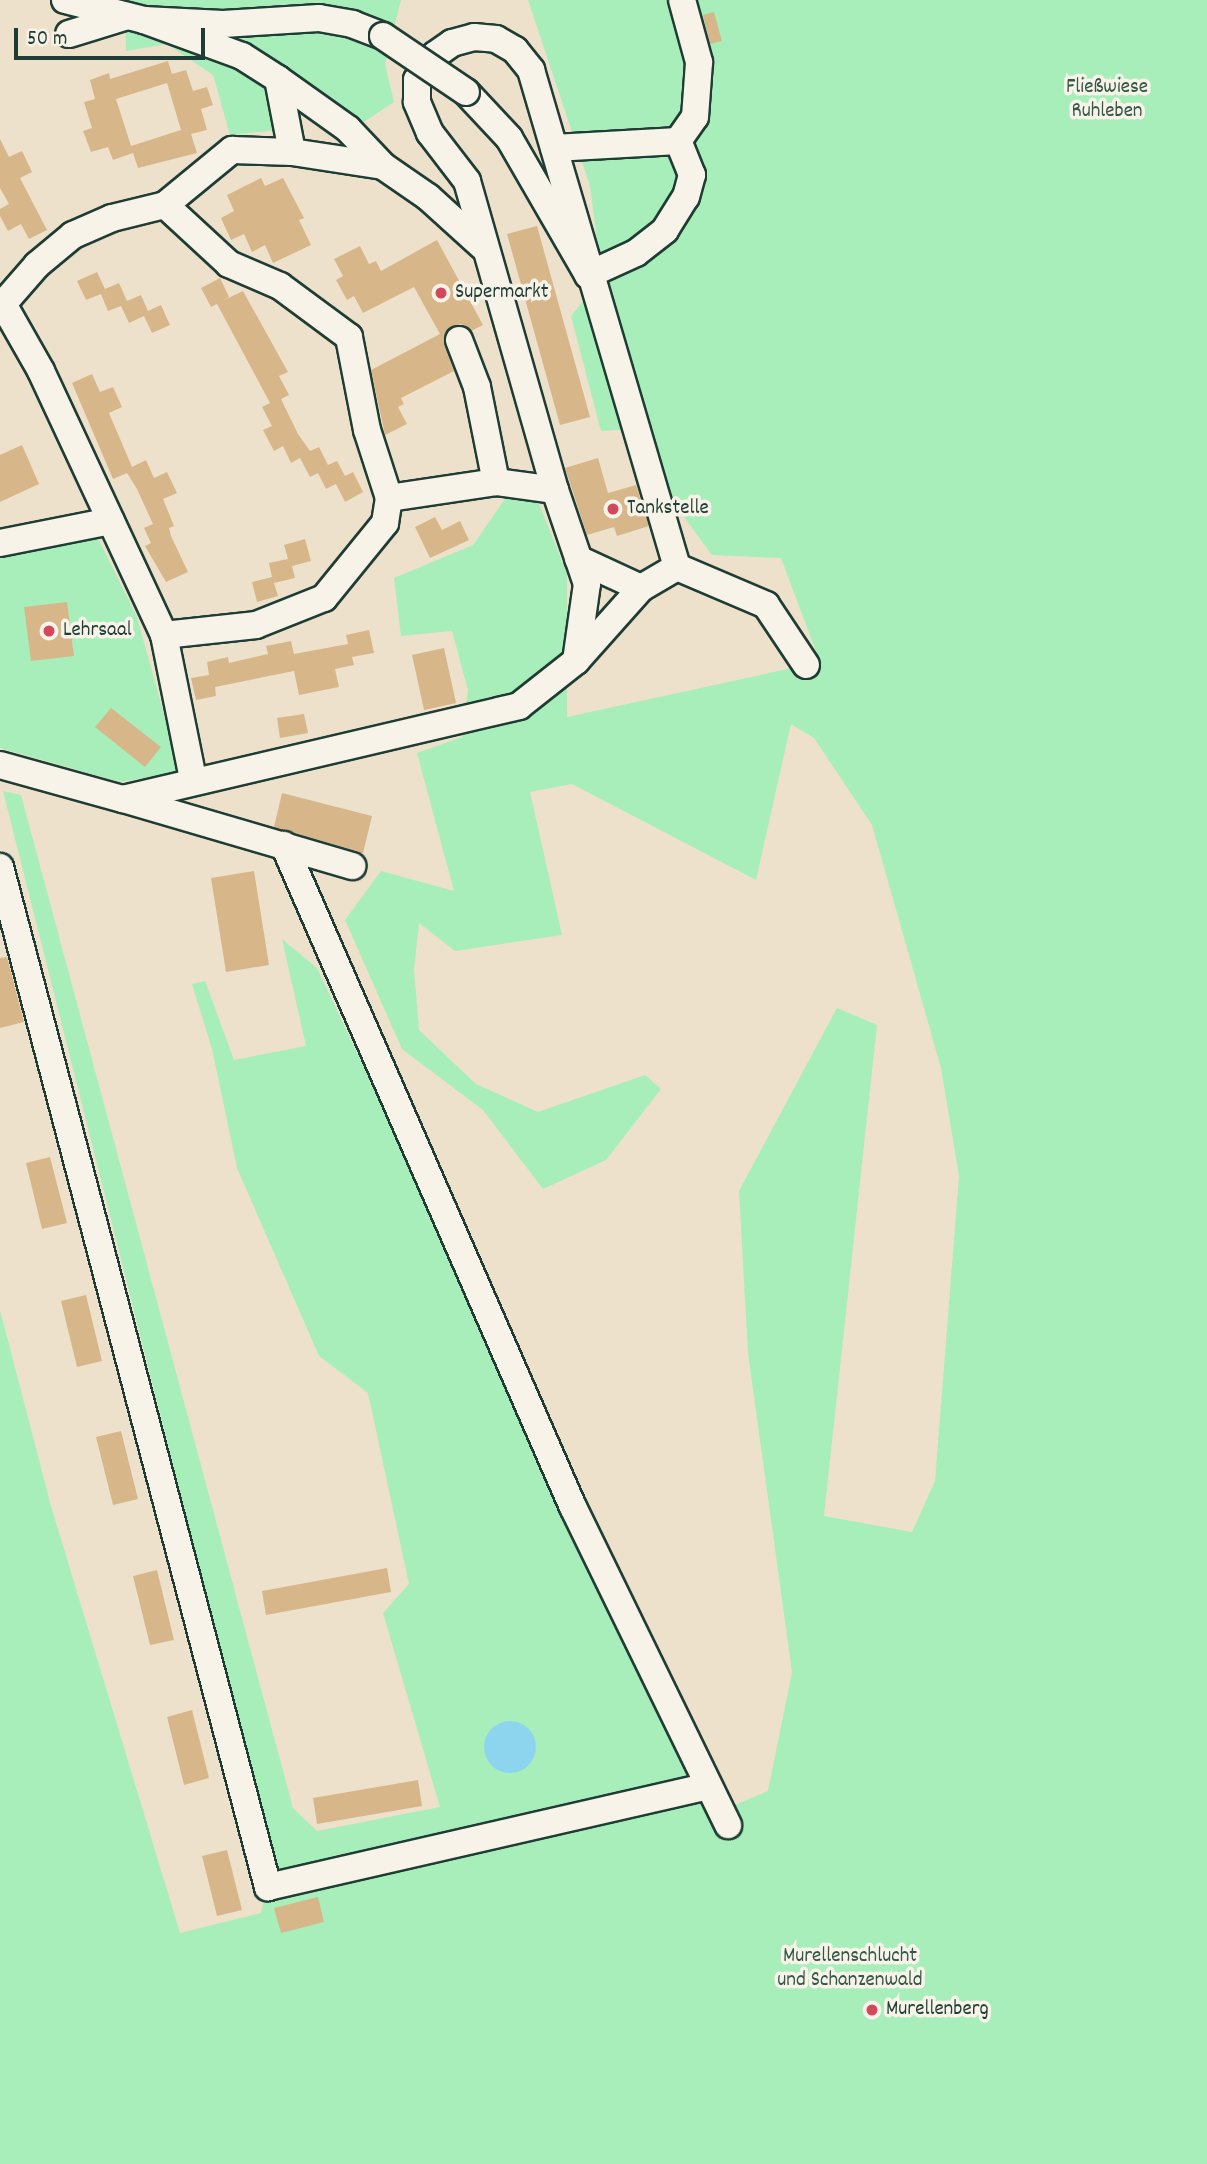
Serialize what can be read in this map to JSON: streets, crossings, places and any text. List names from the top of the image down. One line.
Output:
{"parks":["Fließwiese Ruhleben","Murellenschlucht und Schanzenwald"],"places":["Supermarkt","Tankstelle","Lehrsaal","Murellenberg"],"scale_bar":"50 m"}
